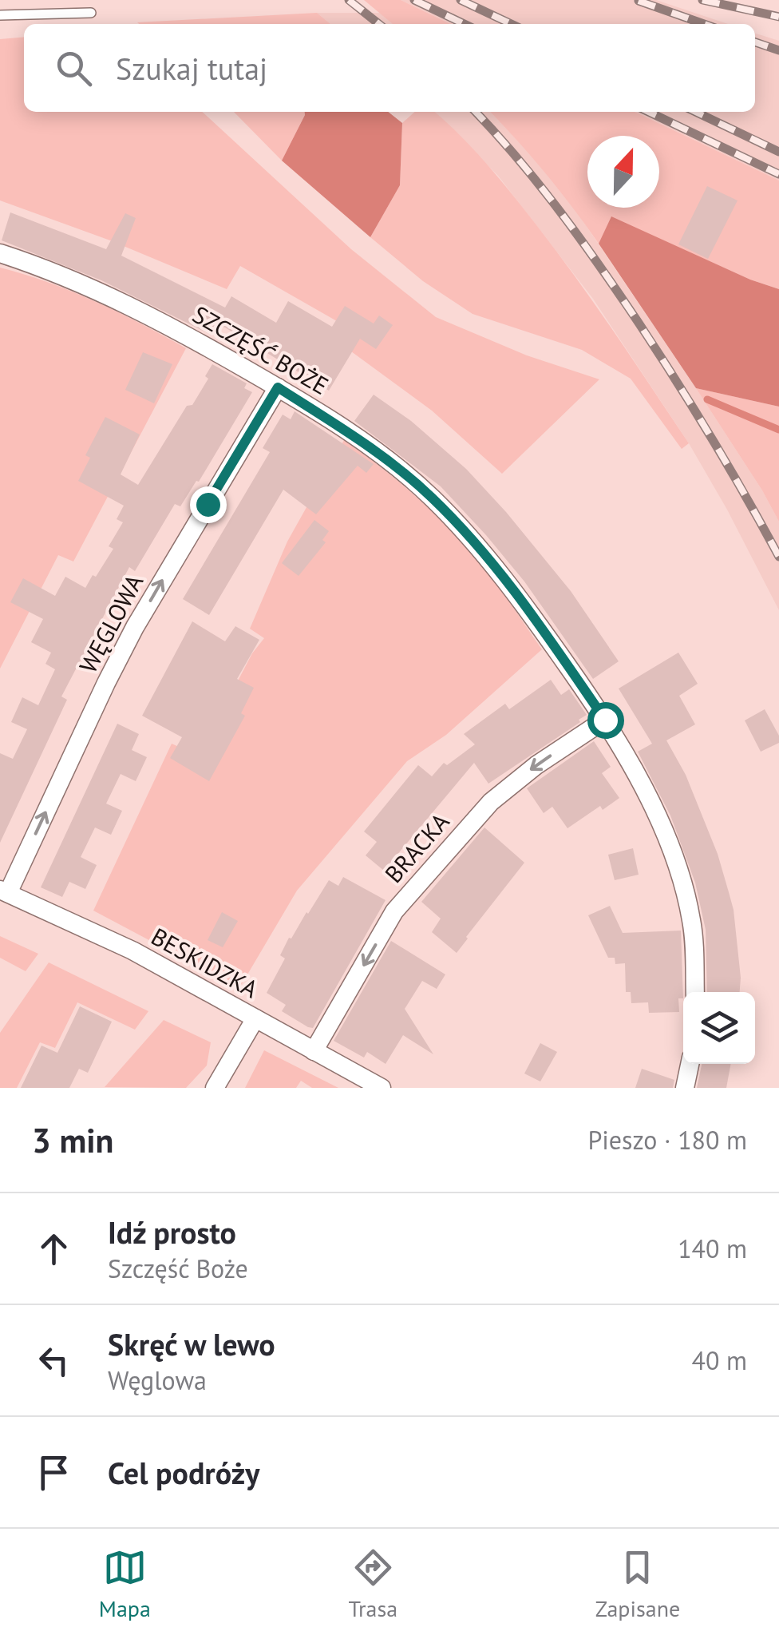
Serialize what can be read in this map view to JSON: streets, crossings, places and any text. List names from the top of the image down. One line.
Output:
{"streets":{"street":["SZCZĘŚĆ BOŻE","WĘGLOWA","BRACKA","BESKIDZKA"]},"crossings":[["SZCZĘŚĆ BOŻE","WĘGLOWA"],["SZCZĘŚĆ BOŻE","BRACKA"],["WĘGLOWA","BESKIDZKA"],["BRACKA","BESKIDZKA"]],"one_way":["WĘGLOWA","BRACKA"],"north":"top","page":{"search":"Szukaj tutaj","heading":["3 min","Pieszo · 180 m"],"list":[["Idź prosto","Szczęść Boże","140 m"],["Skręć w lewo","Węglowa","40 m"],"Cel podróży"],"nav":["Mapa","Trasa","Zapisane"]}}
